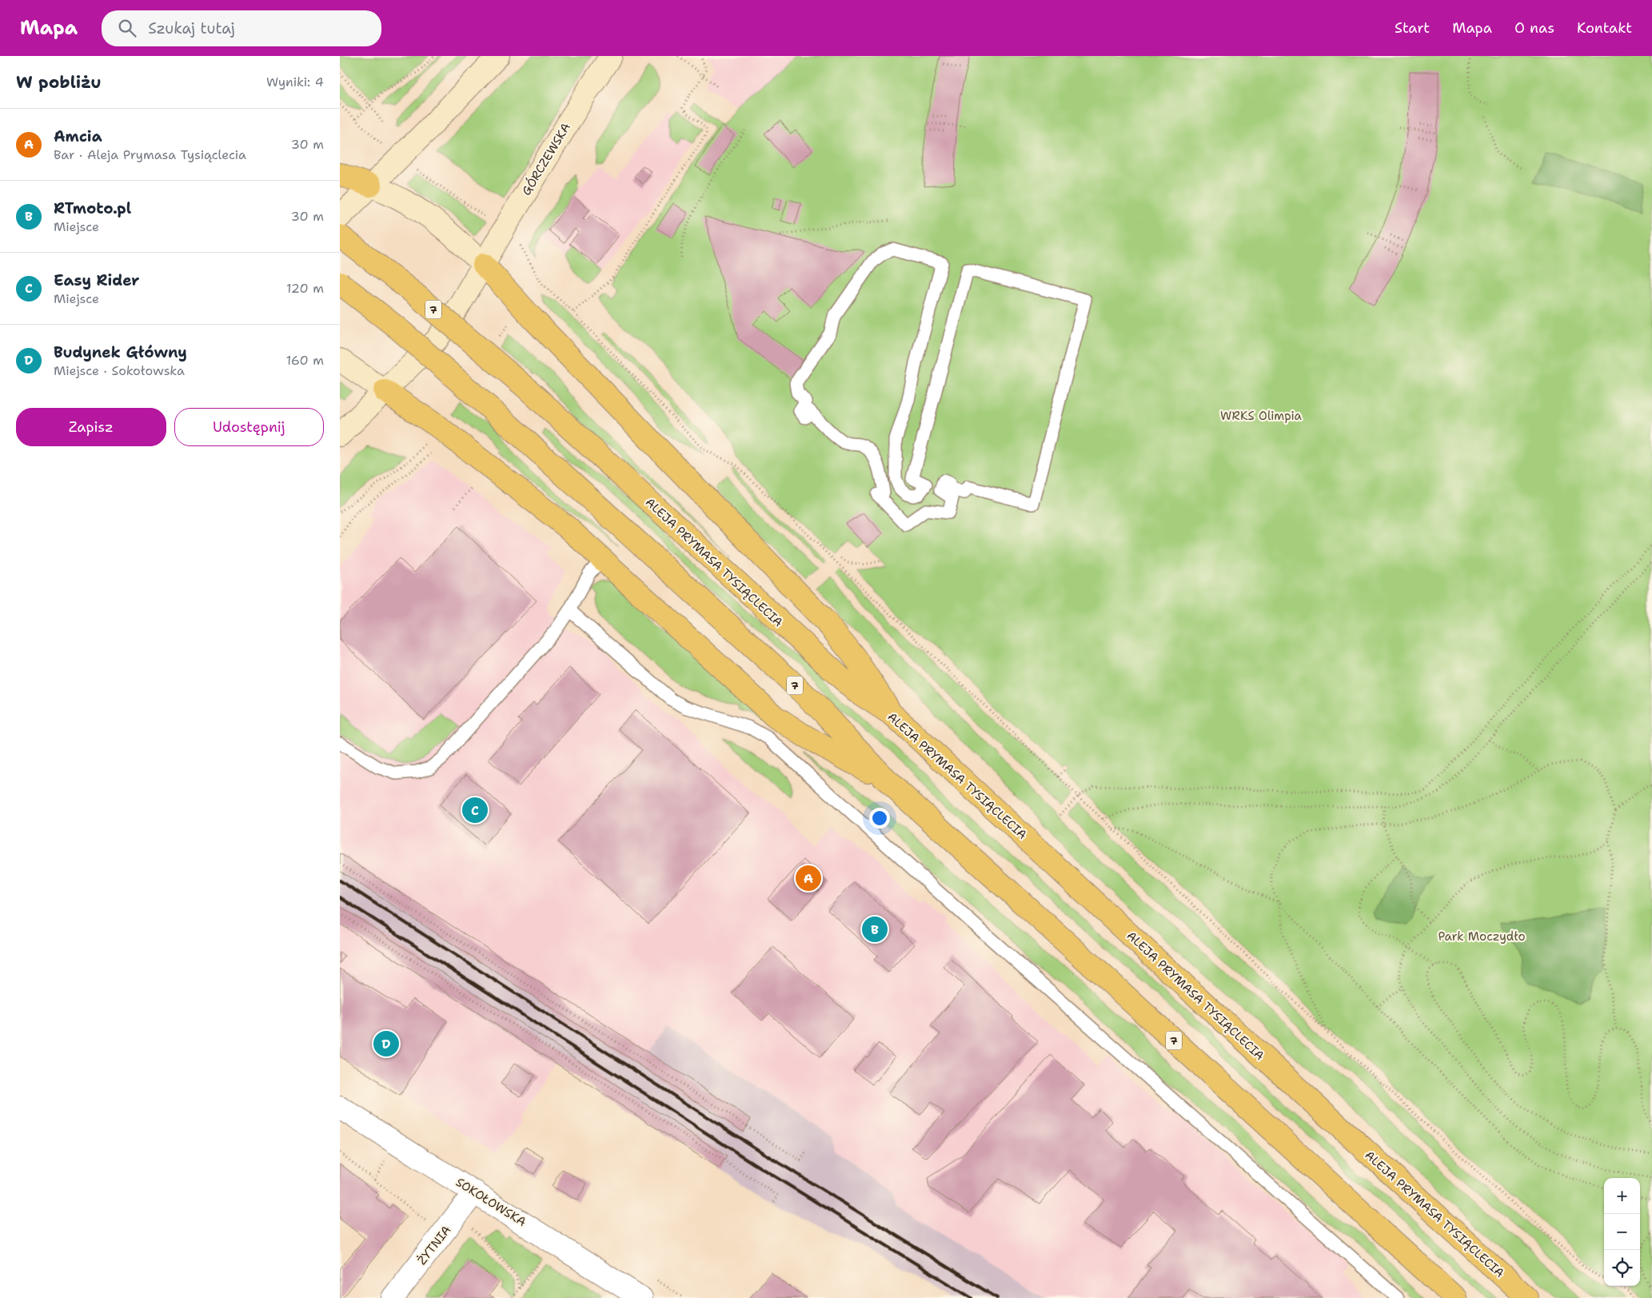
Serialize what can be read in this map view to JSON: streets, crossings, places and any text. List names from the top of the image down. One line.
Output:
{"streets":{"main road":["GÓRCZEWSKA","7","ALEJA PRYMASA TYSIĄCLECIA"],"street":["SOKOŁOWSKA","ŻYTNIA"]},"crossings":[["SOKOŁOWSKA","ŻYTNIA"]],"parks":["WRKS Olimpia","Park Moczydło"],"page":{"header":"Mapa","search":"Szukaj tutaj","nav":["Start","Mapa","O nas","Kontakt"],"heading":["W pobliżu","Wyniki: 4"],"list":[{"mark":"A","name":"Amcia","note":"Bar · Aleja Prymasa Tysiąclecia","value":"30 m"},{"mark":"B","name":"RTmoto.pl","note":"Miejsce","value":"30 m"},{"mark":"C","name":"Easy Rider","note":"Miejsce","value":"120 m"},{"mark":"D","name":"Budynek Główny","note":"Miejsce · Sokołowska","value":"160 m"}],"buttons":["Zapisz","Udostępnij"],"pins":["C","A","B","D"],"map_buttons":["+","−"]}}
